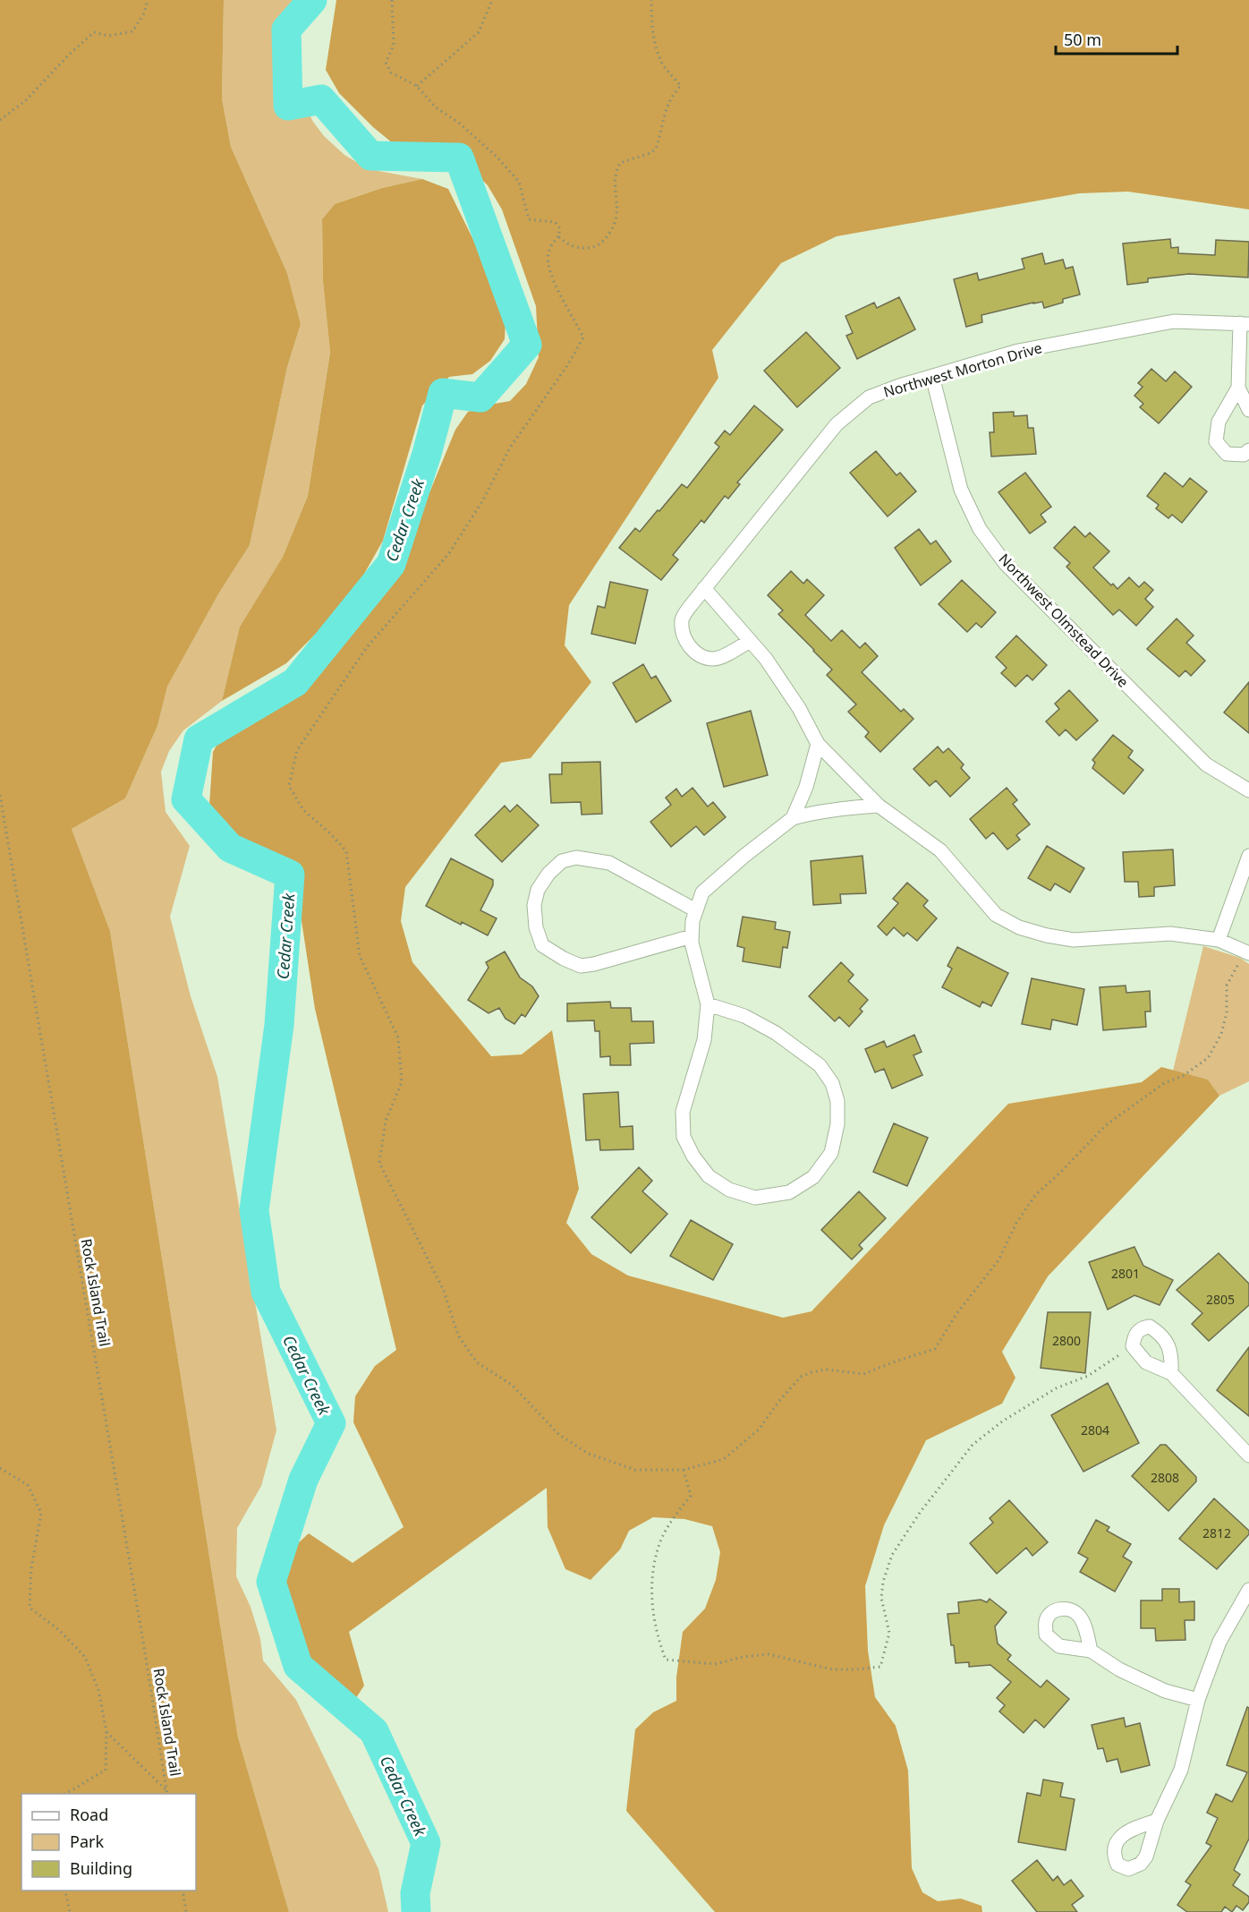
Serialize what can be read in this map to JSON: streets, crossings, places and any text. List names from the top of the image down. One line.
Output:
{"streets":{"street":["Northwest Morton Drive","Northwest Olmstead Drive"],"path":["Rock Island Trail"]},"crossings":[["Northwest Morton Drive","Northwest Olmstead Drive"]],"water":["Cedar Creek"],"house_numbers":["2801","2805","2800","2804","2808","2812"],"legend":["Road","Park","Building"],"scale_bar":"50 m"}
